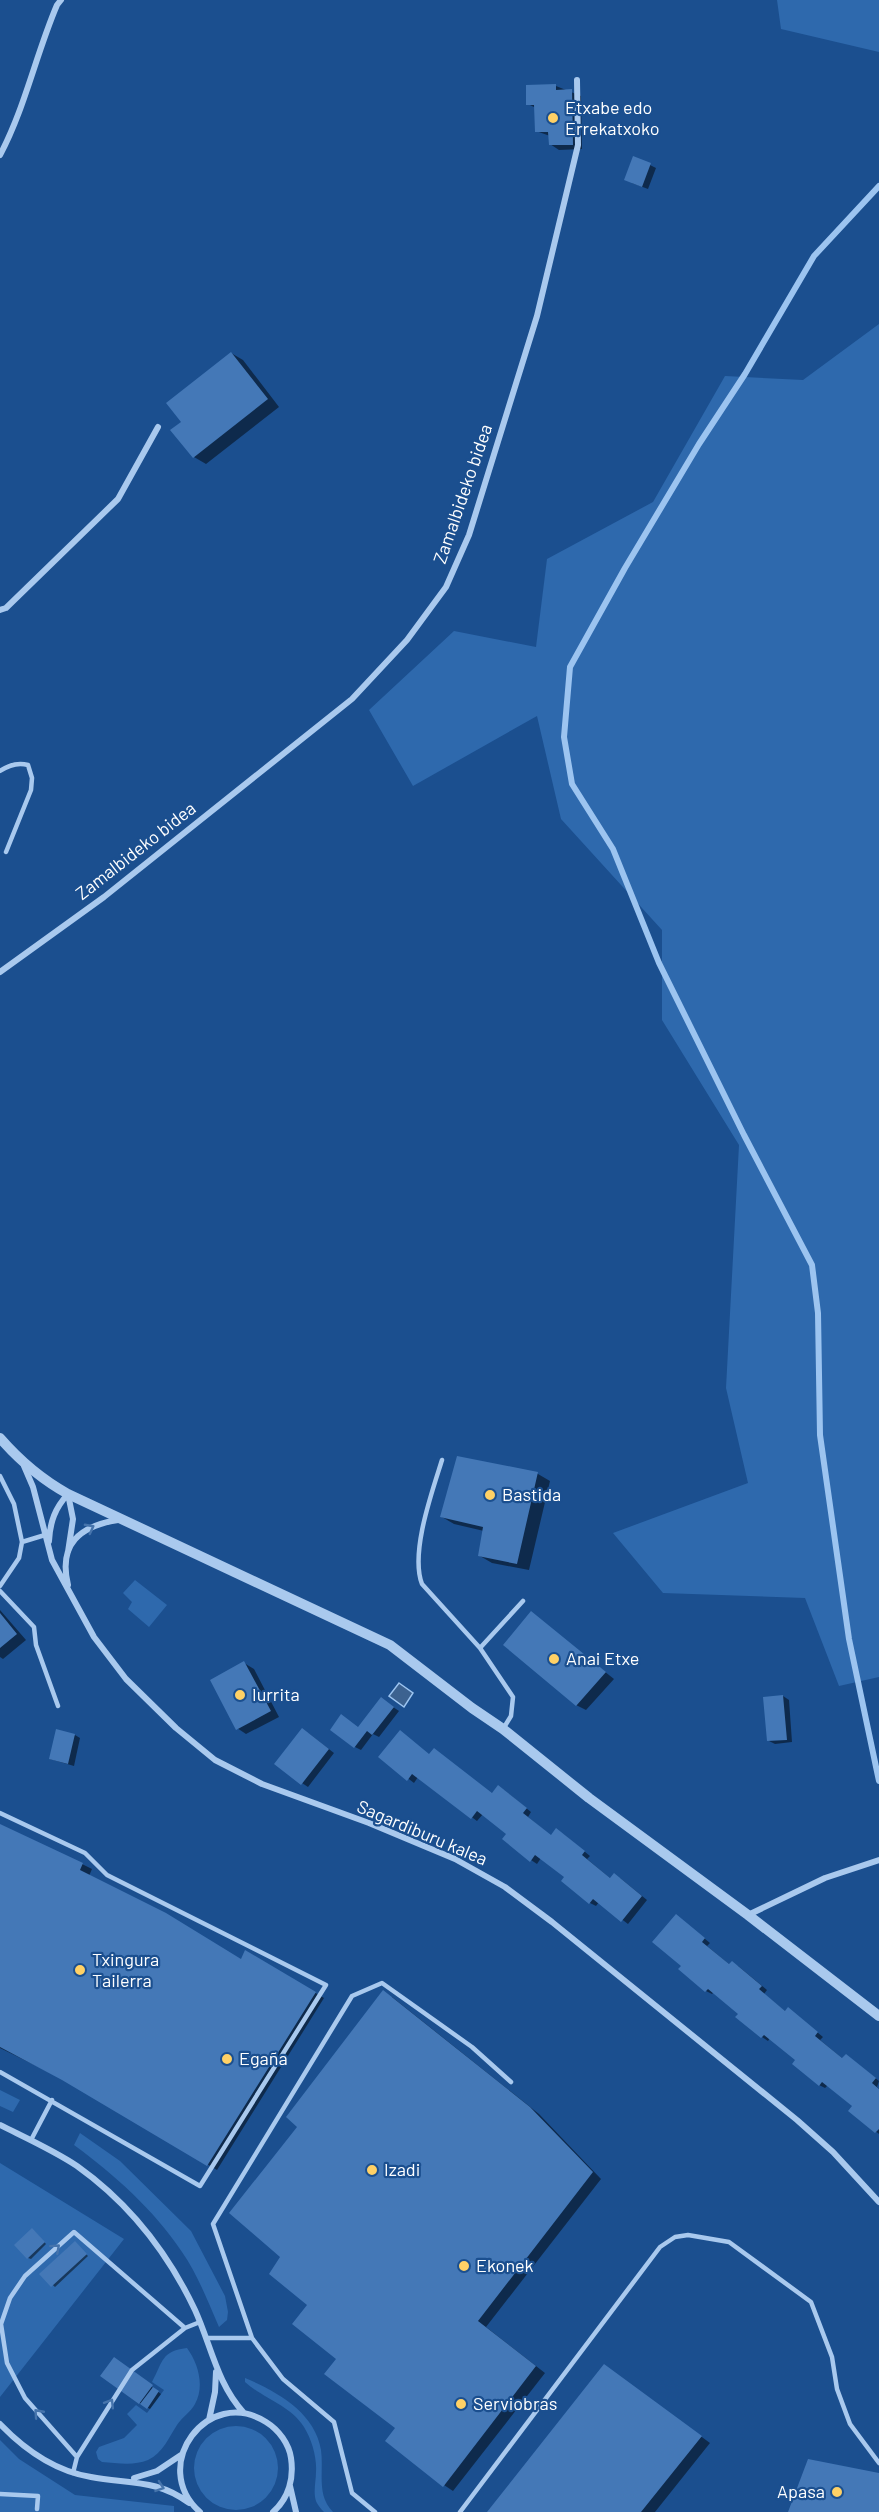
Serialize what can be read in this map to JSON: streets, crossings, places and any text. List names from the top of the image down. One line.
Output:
{"streets":{"street":["Zamalbideko bidea","Sagardiburu kalea"]},"places":["Etxabe edo Errekatxoko","Bastida","Anai Etxe","Iurrita","Txingura Tailerra","Egaña","Izadi","Ekonek","Serviobras","Apasa"]}
